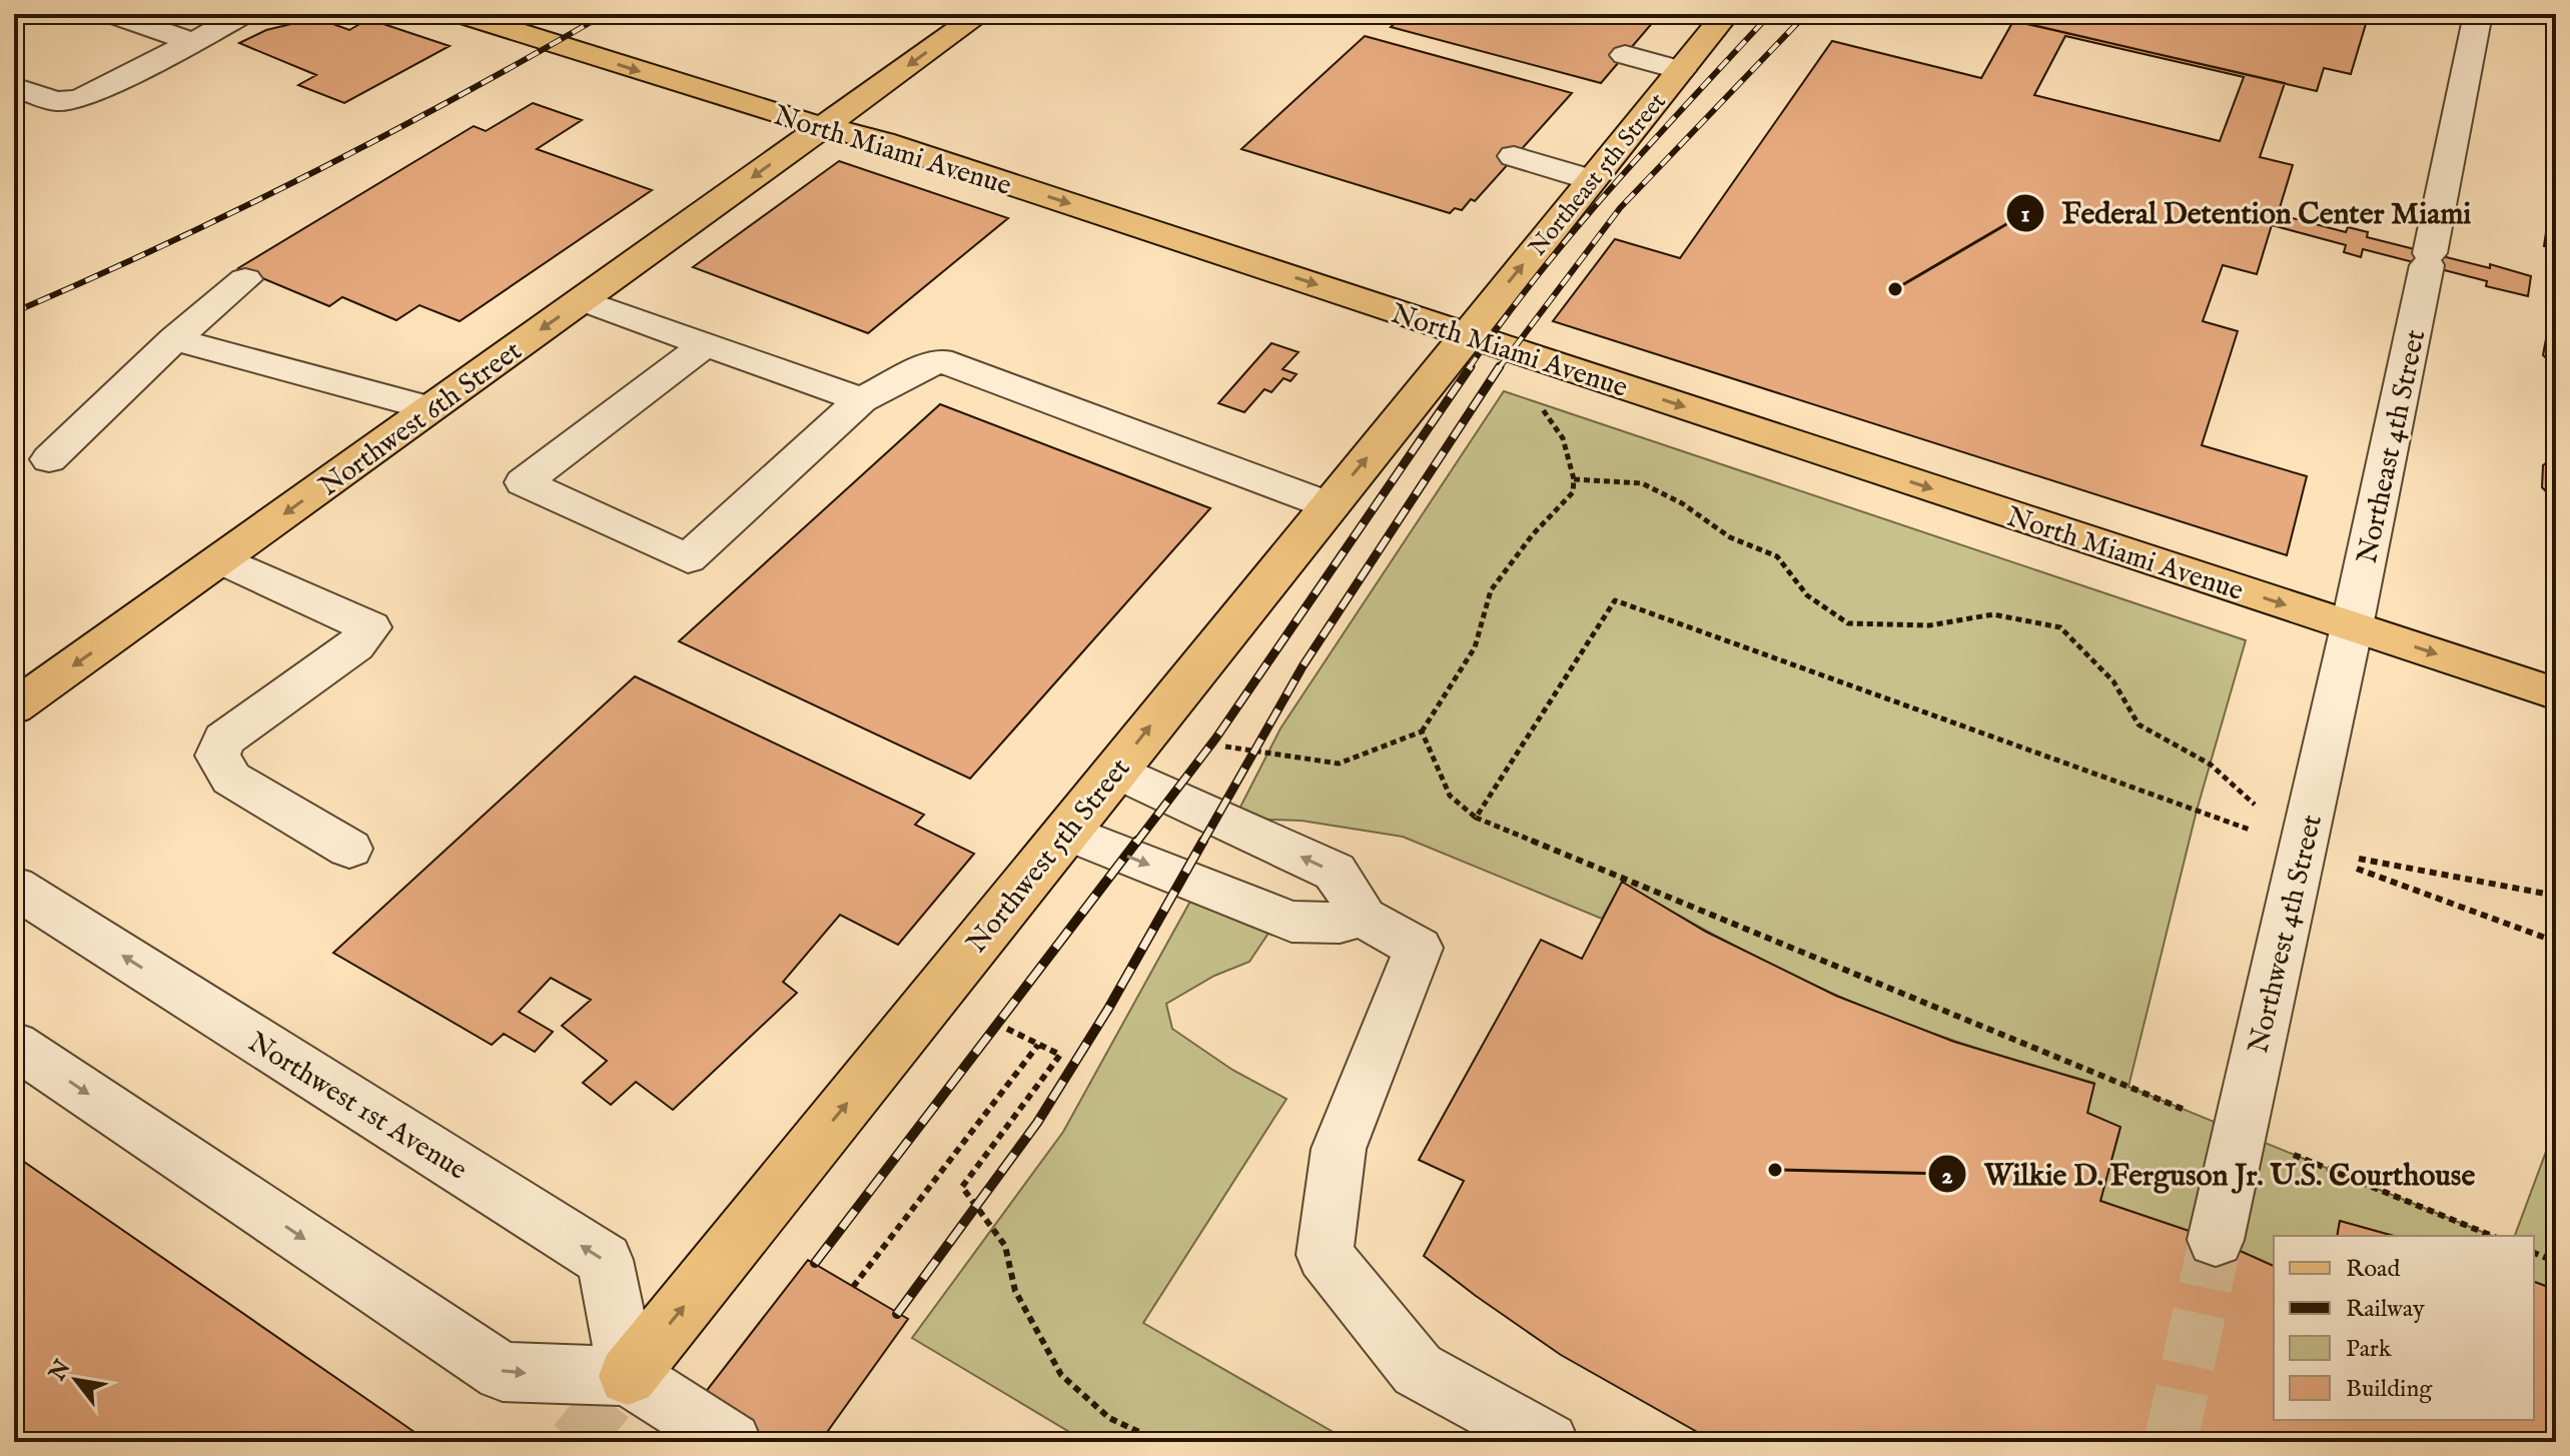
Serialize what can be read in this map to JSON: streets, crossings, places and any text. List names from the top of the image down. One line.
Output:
{"streets":{"main road":["North Miami Avenue","Northeast 5th Street","Northwest 6th Street","Northwest 5th Street"],"street":["Northeast 4th Street","Northwest 4th Street","Northwest 1st Avenue"]},"crossings":[["North Miami Avenue","Northeast 5th Street"],["North Miami Avenue","Northwest 6th Street"],["North Miami Avenue","Northeast 4th Street"],["North Miami Avenue","Northwest 5th Street"],["North Miami Avenue","Northwest 4th Street"],["Northeast 5th Street","Northwest 5th Street"],["Northeast 4th Street","Northwest 4th Street"],["Northwest 5th Street","Northwest 1st Avenue"]],"one_way":["North Miami Avenue","Northeast 5th Street","Northwest 6th Street","Northwest 5th Street"],"places":["Federal Detention Center Miami","Wilkie D. Ferguson Jr. U.S. Courthouse"],"legend":["Road","Railway","Park","Building"],"north":"top left"}
